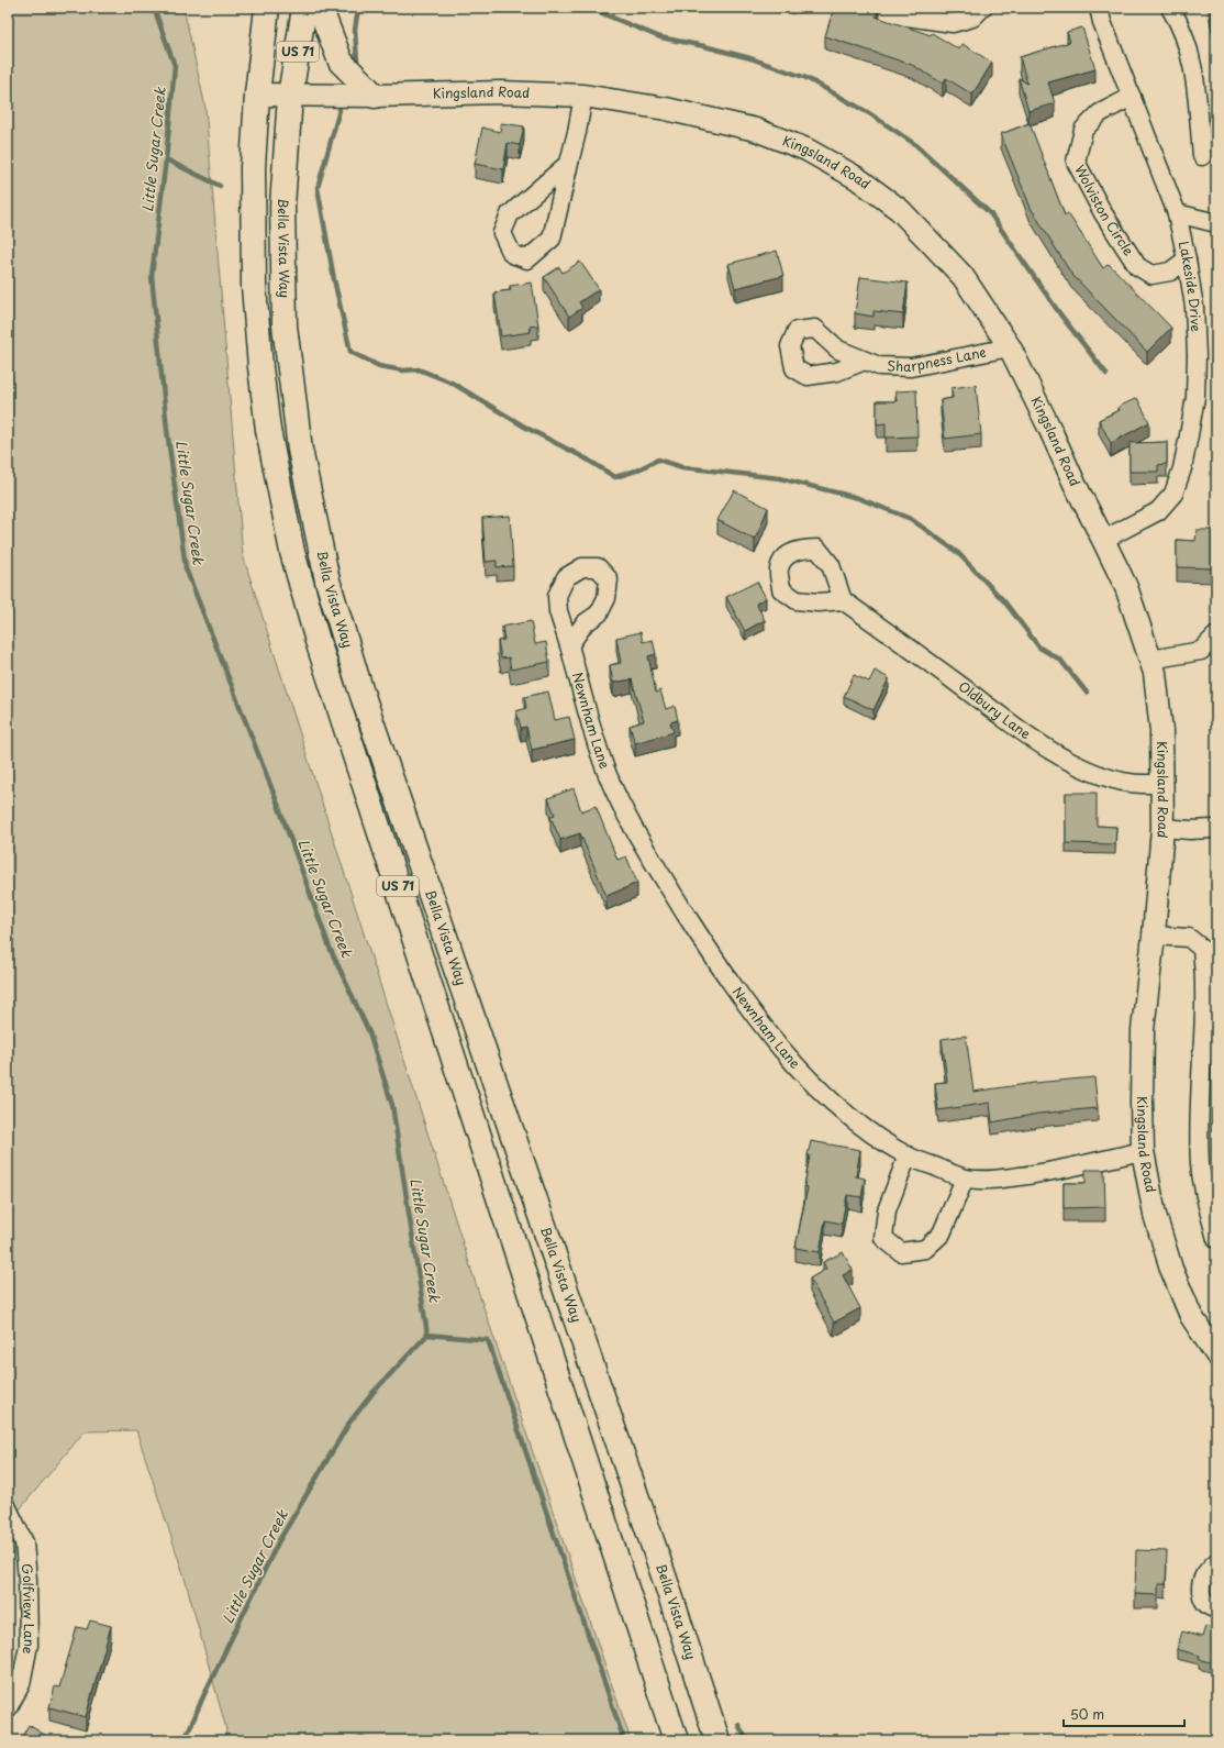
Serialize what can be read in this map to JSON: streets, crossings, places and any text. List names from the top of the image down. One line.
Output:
{"streets":{"main road":["US 71","Bella Vista Way"],"street":["Kingsland Road","Wolviston Circle","Lakeside Drive","Sharpness Lane","Oldbury Lane","Newnham Lane","Golfview Lane"]},"crossings":[["Kingsland Road","Bella Vista Way"],["Kingsland Road","Lakeside Drive"],["Kingsland Road","Sharpness Lane"],["Kingsland Road","Oldbury Lane"],["Kingsland Road","Newnham Lane"],["Wolviston Circle","Lakeside Drive"]],"water":["Little Sugar Creek"],"scale_bar":"50 m"}
